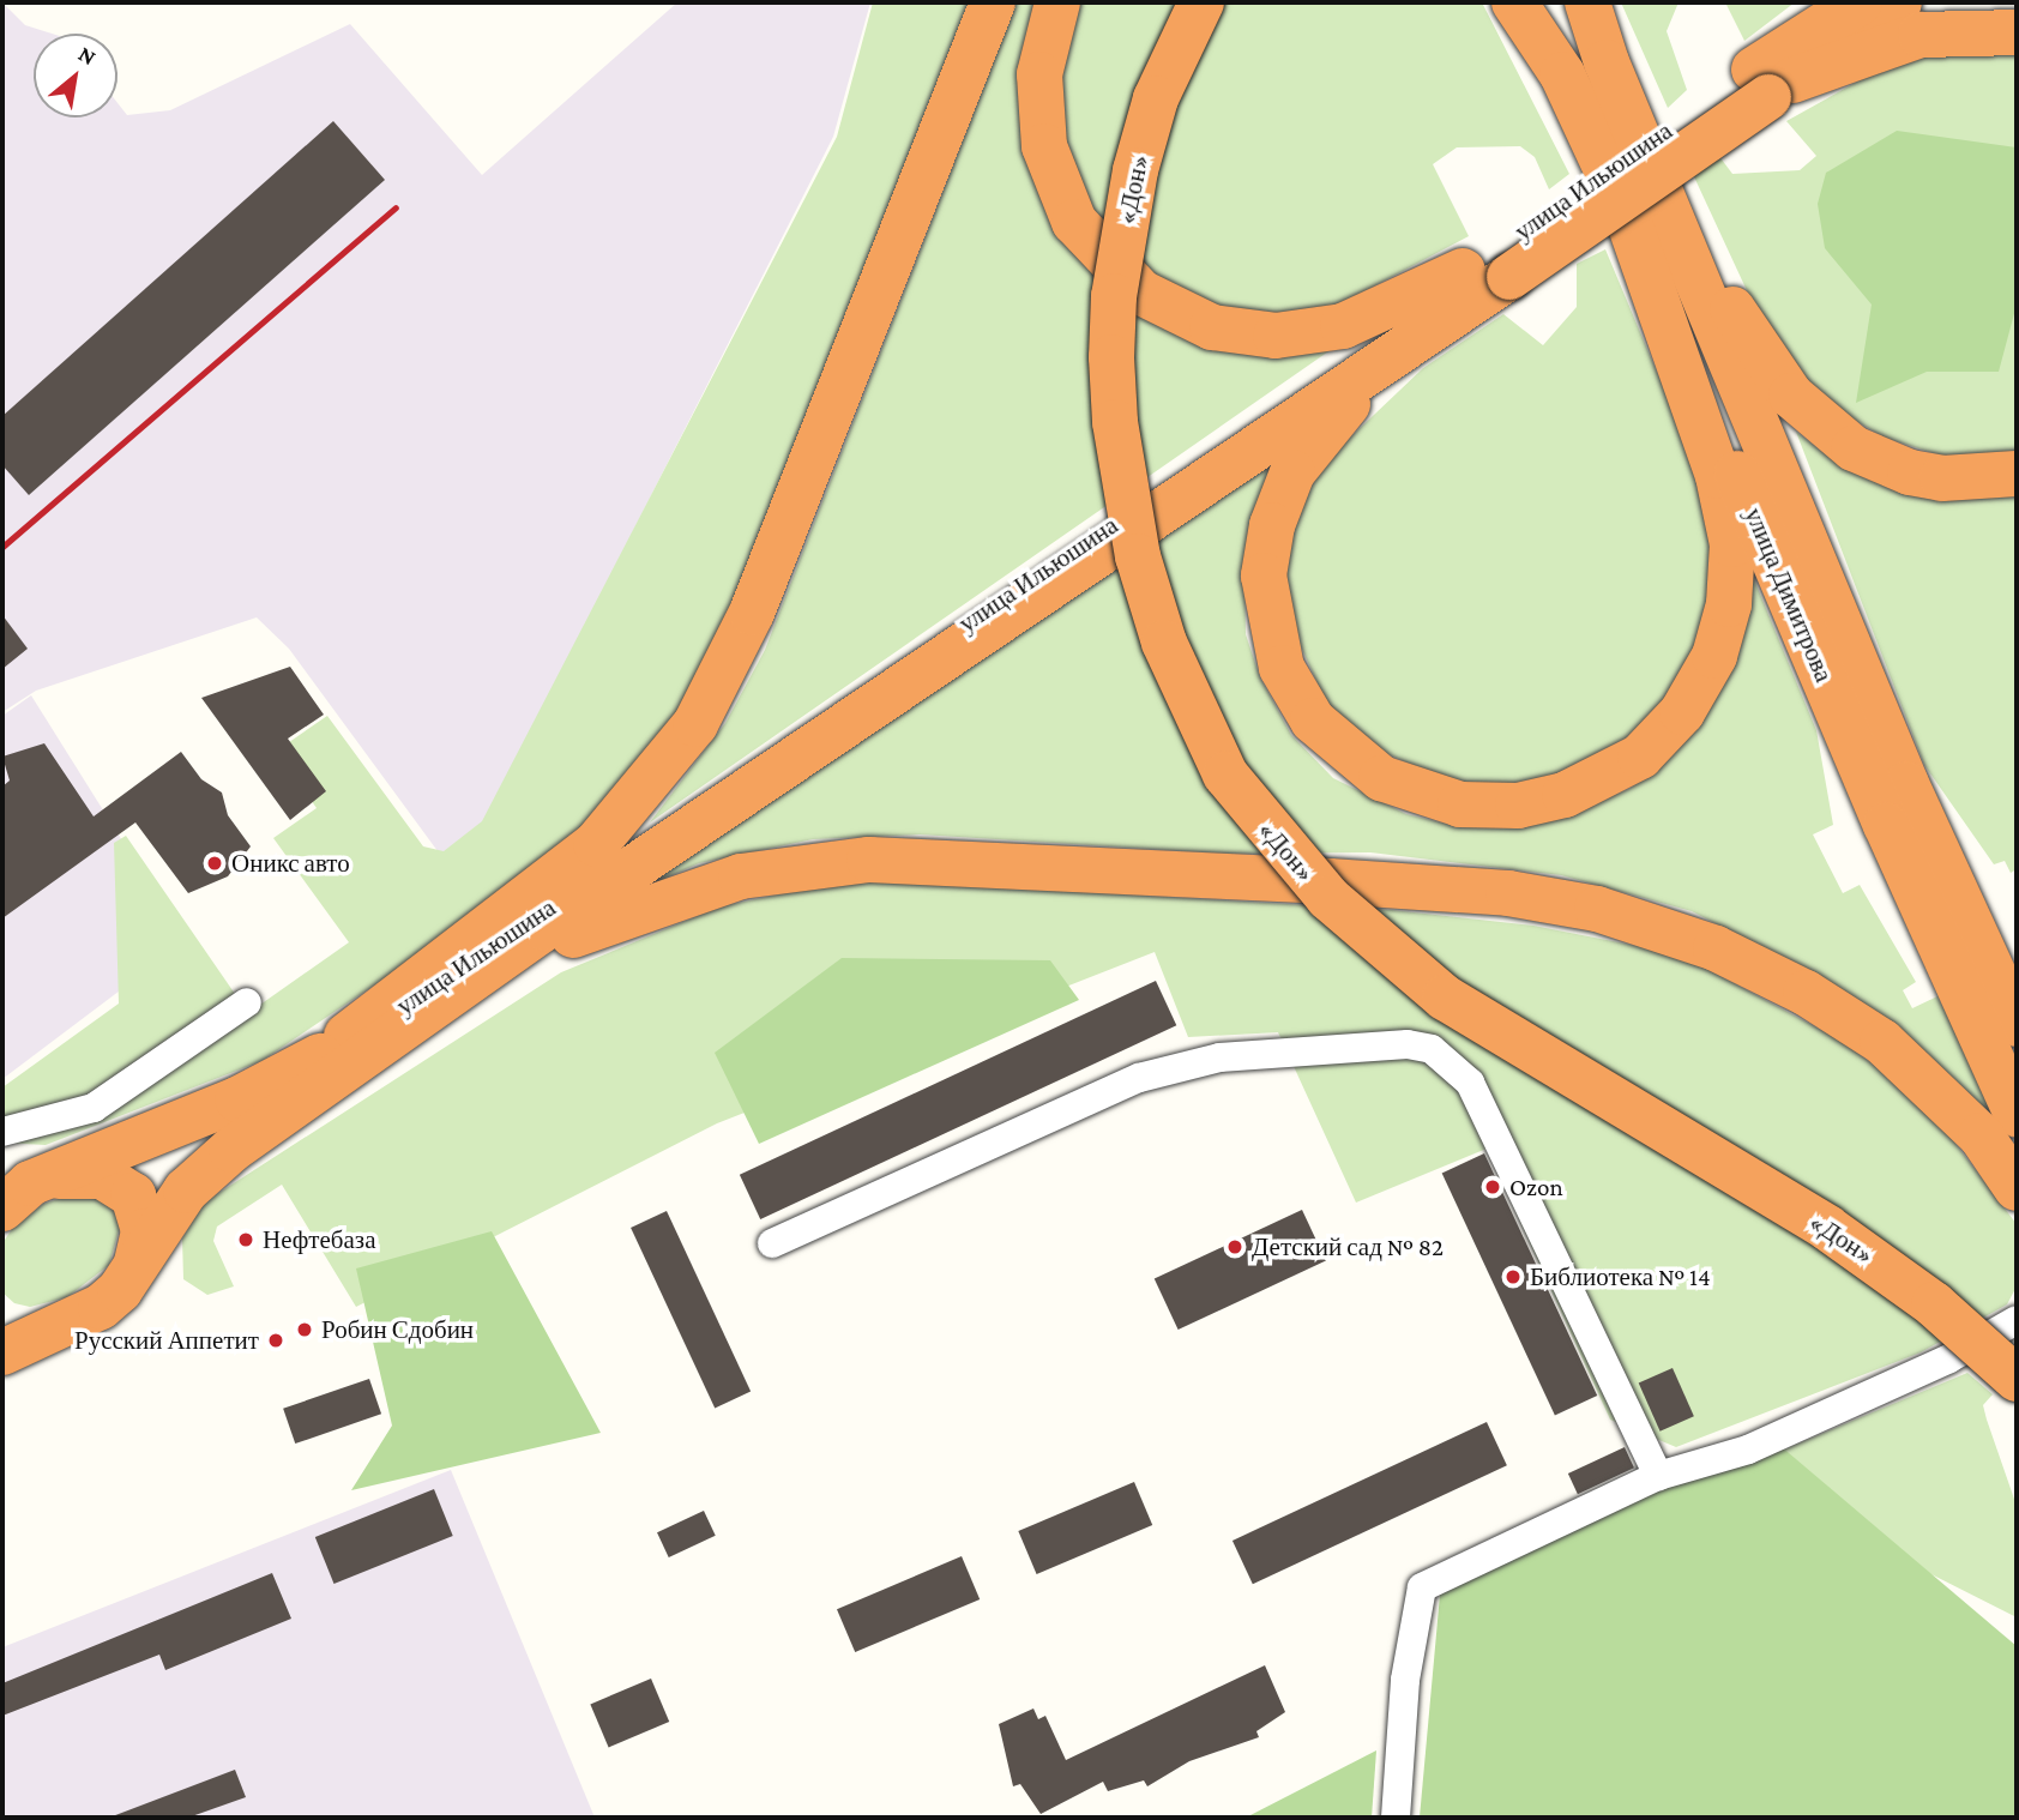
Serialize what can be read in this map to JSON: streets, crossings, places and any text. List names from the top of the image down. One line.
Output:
{"streets":{"highway":["улица Ильюшина","«Дон»","улица Димитрова"]},"places":["Оникс авто","Ozon","Нефтебаза","Детский сад № 82","Библиотека № 14","Робин Сдобин","Русский Аппетит"],"north":"top right"}
